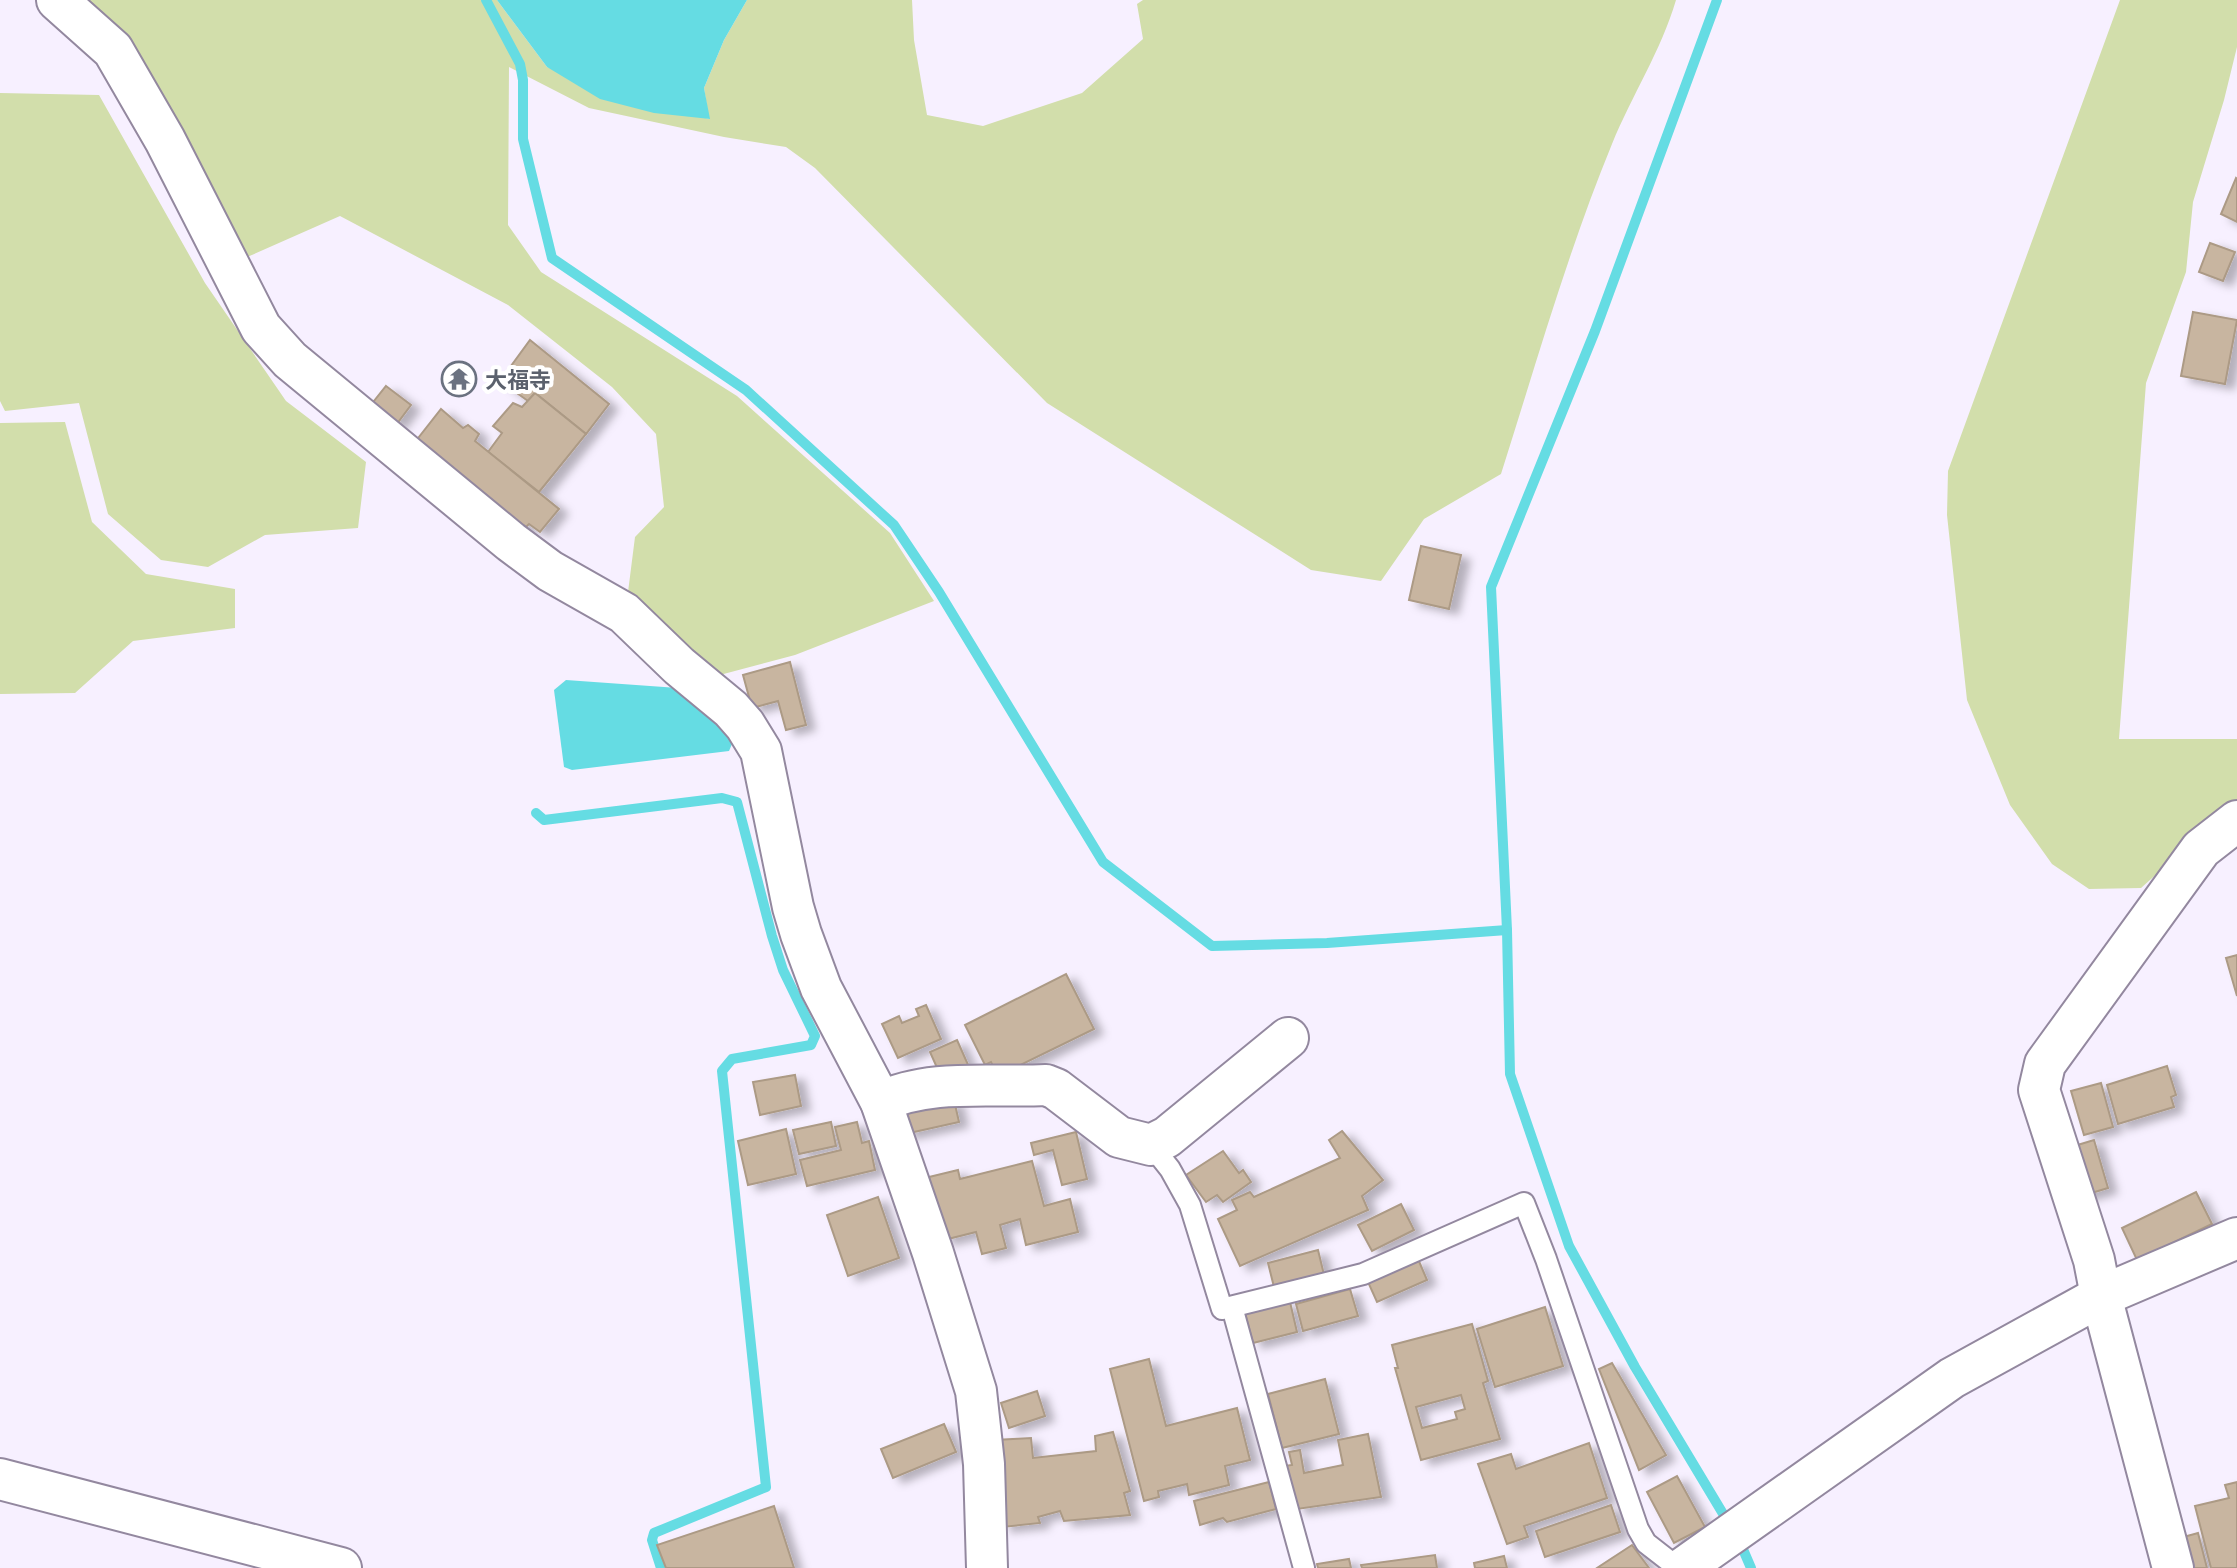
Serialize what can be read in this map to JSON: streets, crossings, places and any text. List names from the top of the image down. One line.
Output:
{"places":{"temple":["大福寺"]}}
